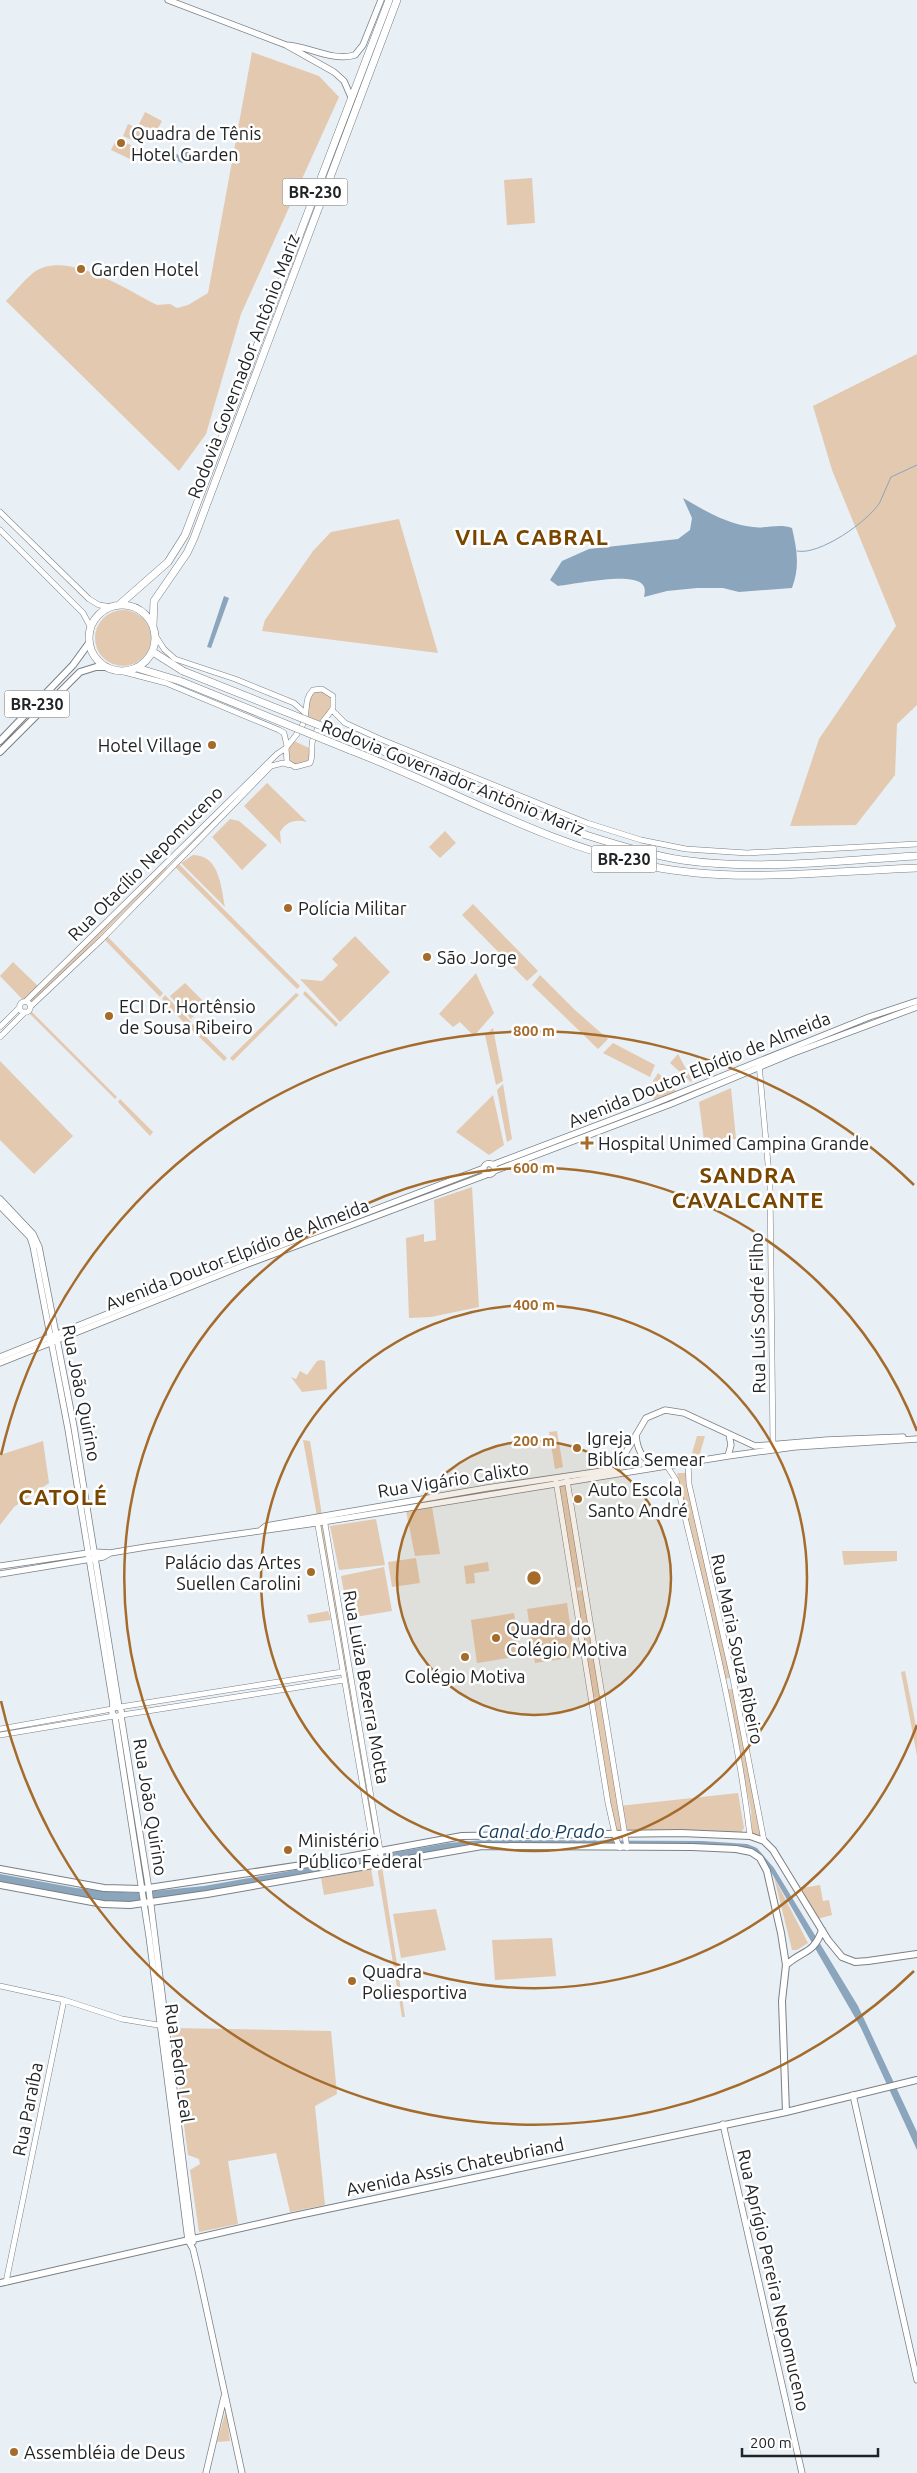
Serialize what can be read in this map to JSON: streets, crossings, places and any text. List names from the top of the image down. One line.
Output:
{"streets":{"highway":["BR-230","Rodovia Governador Antônio Mariz"],"main road":["Avenida Doutor Elpídio de Almeida","Rua João Quirino","Rua Vigário Calixto","Rua Pedro Leal","Avenida Assis Chateubriand","Rua Aprígio Pereira Nepomuceno"],"street":["Rua Otacílio Nepomuceno","Rua Luís Sodré Filho","Rua Maria Souza Ribeiro","Rua Luiza Bezerra Motta","Rua Paraíba"]},"crossings":[["BR-230","Rodovia Governador Antônio Mariz"],["Avenida Doutor Elpídio de Almeida","Rua Luís Sodré Filho"],["Avenida Doutor Elpídio de Almeida","Rua João Quirino"],["Rua Luís Sodré Filho","Rua Vigário Calixto"],["Rua João Quirino","Rua Vigário Calixto"],["Rua João Quirino","Rua Pedro Leal"],["Rua Vigário Calixto","Rua Maria Souza Ribeiro"],["Rua Vigário Calixto","Rua Luiza Bezerra Motta"],["Rua Pedro Leal","Avenida Assis Chateubriand"],["Rua Paraíba","Avenida Assis Chateubriand"],["Avenida Assis Chateubriand","Rua Aprígio Pereira Nepomuceno"]],"districts":["VILA CABRAL","SANDRA CAVALCANTE","CATOLÉ"],"water":["Canal do Prado"],"places":{"other":["Quadra de Tênis Hotel Garden","Garden Hotel","Hotel Village","Polícia Militar","São Jorge","ECI Dr. Hortênsio de Sousa Ribeiro","Igreja Biblíca Semear","Auto Escola Santo André","Palácio das Artes Suellen Carolini","Quadra do Colégio Motiva","Colégio Motiva","Ministério Público Federal","Quadra Poliesportiva","Assembléia de Deus"],"health":["Hospital Unimed Campina Grande"]},"scale_bar":"200 m","rings":["800 m","600 m","400 m","200 m"]}
